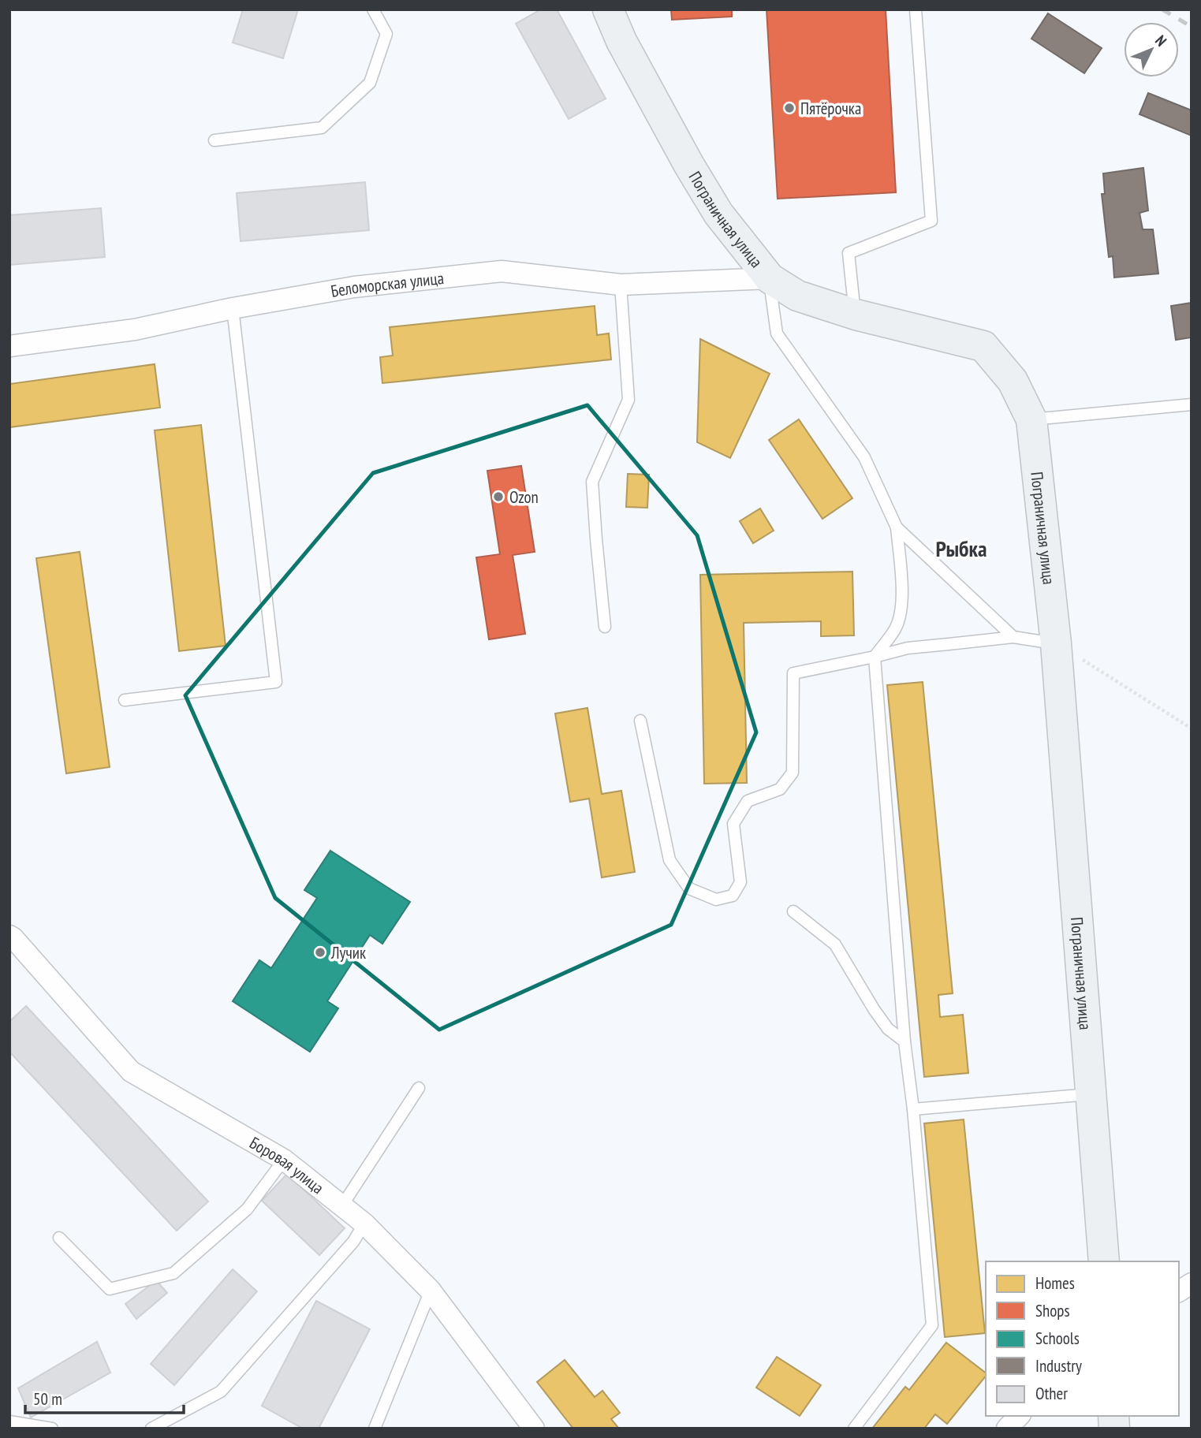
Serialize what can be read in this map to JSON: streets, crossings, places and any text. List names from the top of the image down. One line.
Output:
{"streets":{"main road":["Пограничная улица"],"street":["Беломорская улица","Боровая улица"]},"crossings":[["Пограничная улица","Беломорская улица"]],"districts":["Рыбка"],"places":["Пятёрочка","Ozon","Лучик"],"legend":["Homes","Shops","Schools","Industry","Other"],"scale_bar":"50 m","north":"top right"}
